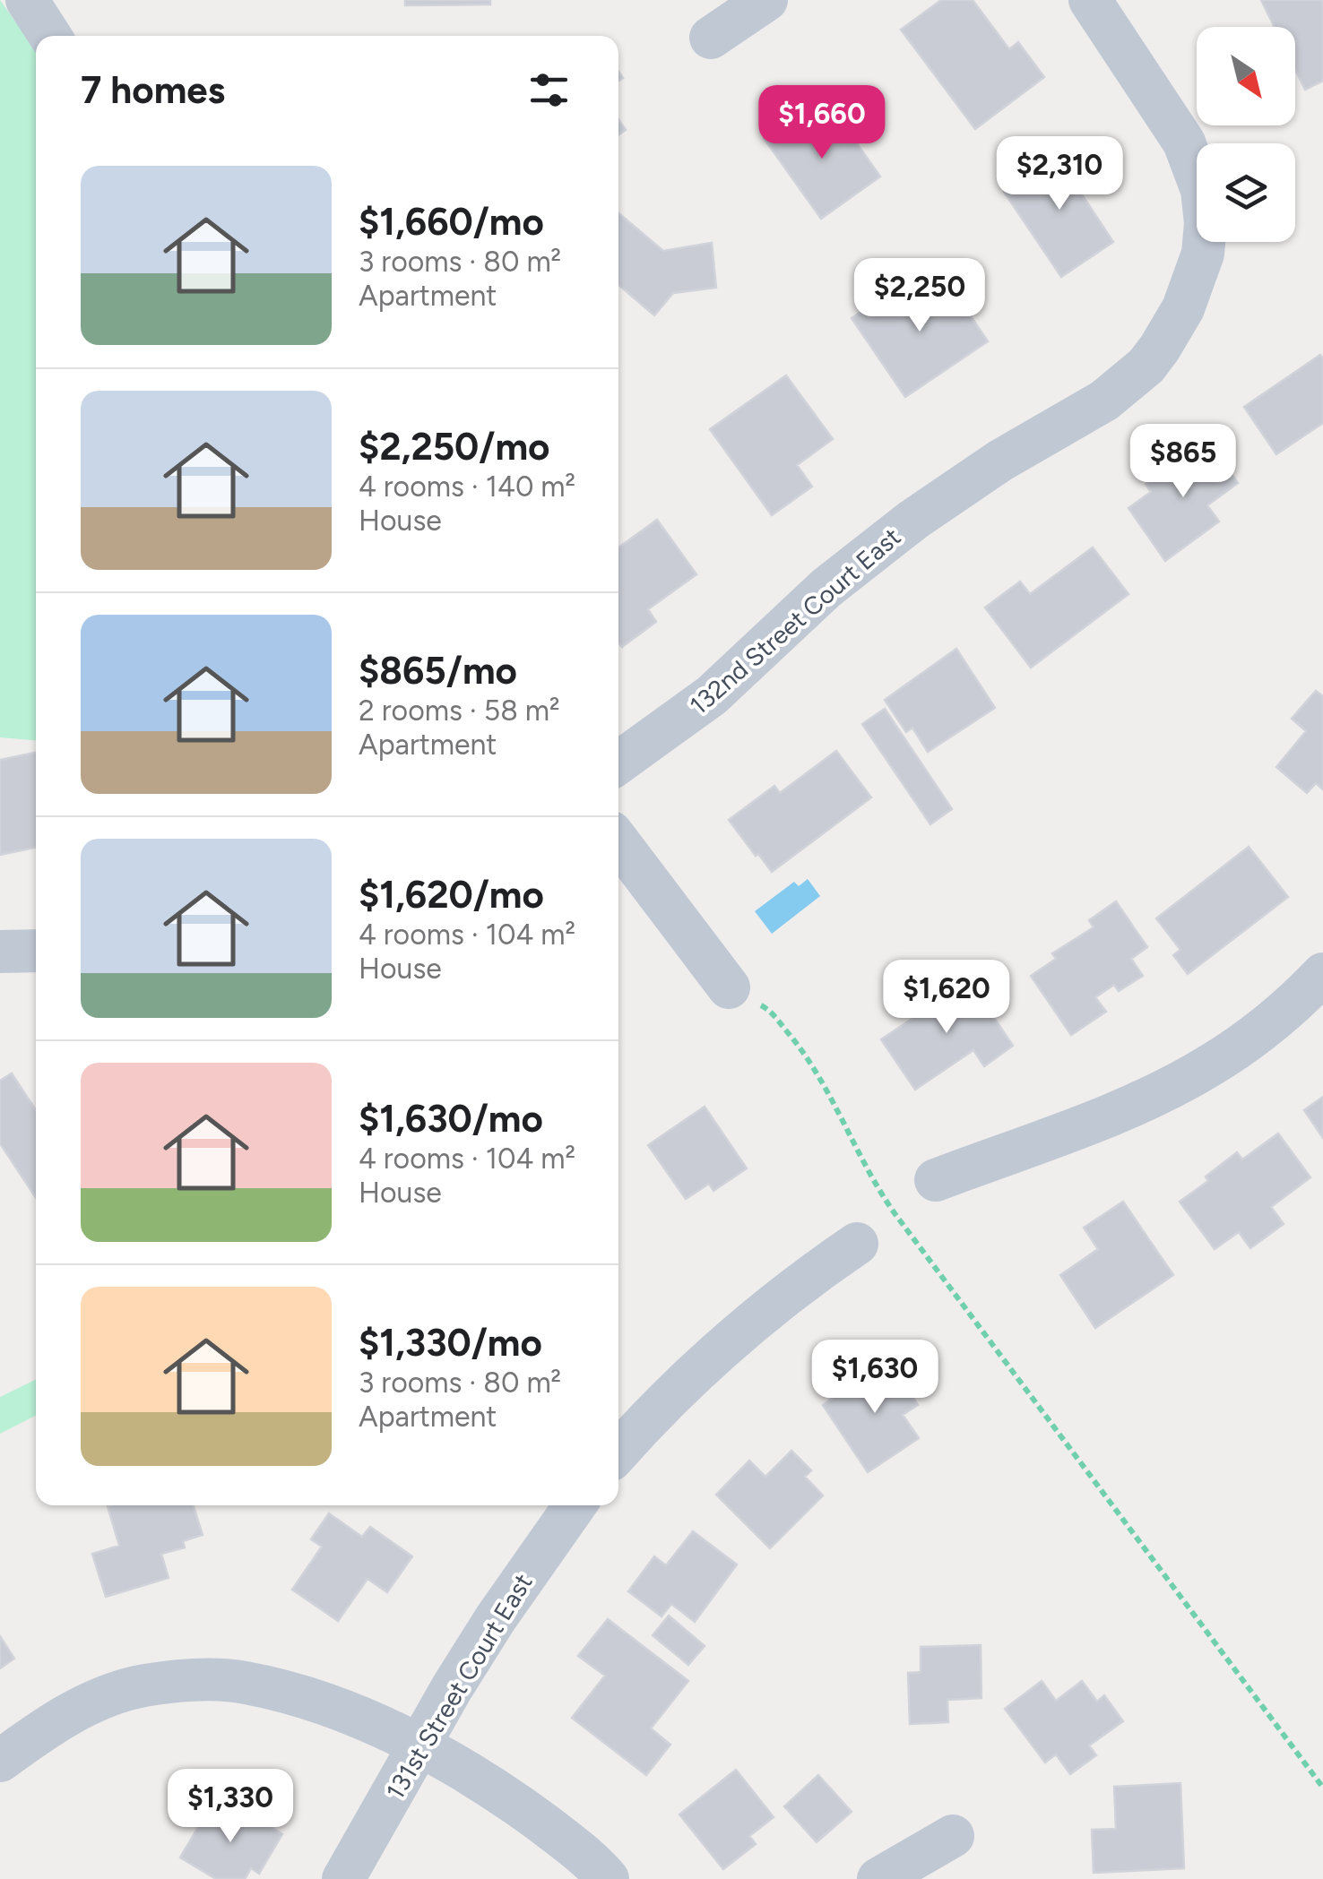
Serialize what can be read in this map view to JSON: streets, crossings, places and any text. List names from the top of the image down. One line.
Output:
{"streets":{"street":["132nd Street Court East","131st Street Court East"]},"north":"bottom right","page":{"heading":"7 homes","price":["$1,660","$2,310","$2,250","$865","$1,620","$1,630","$1,330"],"list":[{"name":"$1,660/mo","note":"3 rooms · 80 m² · Apartment"},{"name":"$2,250/mo","note":"4 rooms · 140 m² · House"},{"name":"$865/mo","note":"2 rooms · 58 m² · Apartment"},{"name":"$1,620/mo","note":"4 rooms · 104 m² · House"},{"name":"$1,630/mo","note":"4 rooms · 104 m² · House"},{"name":"$1,330/mo","note":"3 rooms · 80 m² · Apartment"}]}}
